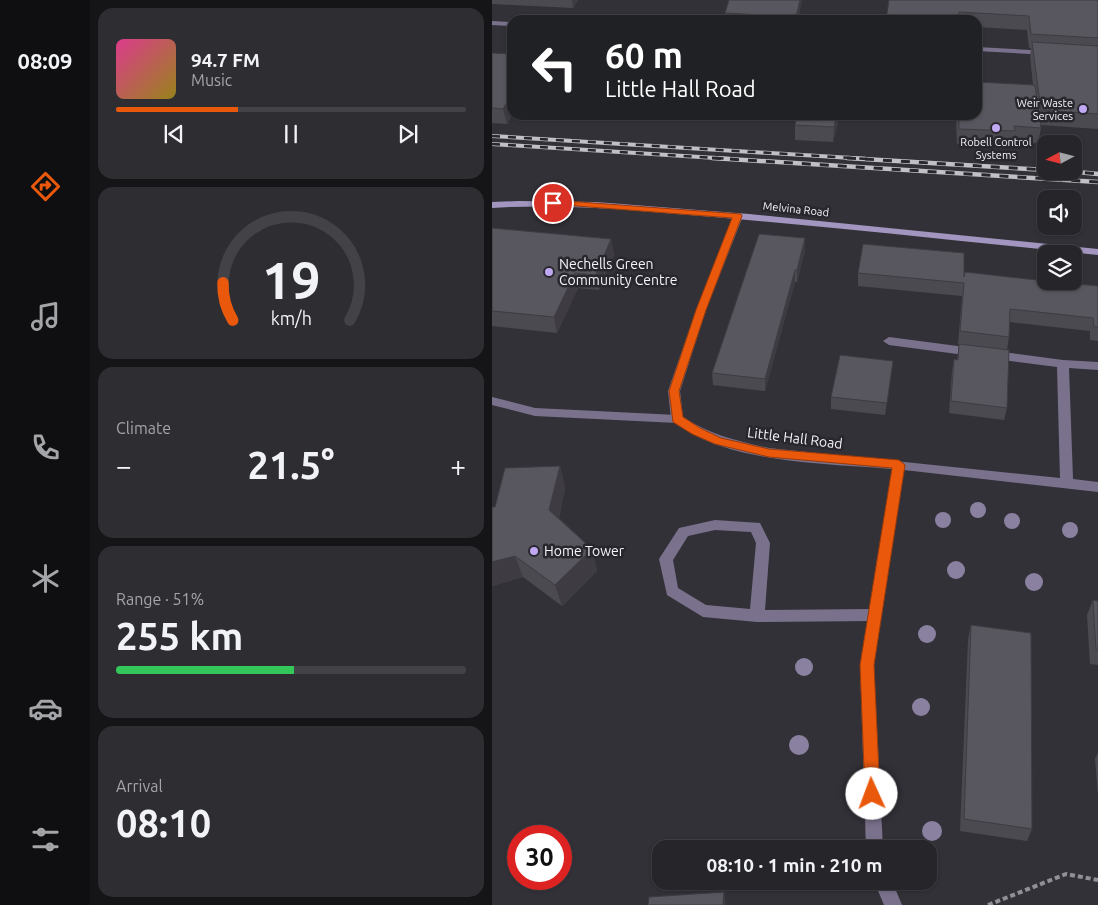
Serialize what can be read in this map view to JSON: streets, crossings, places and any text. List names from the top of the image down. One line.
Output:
{"streets":{"main road":["Melvina Road"],"street":["Little Hall Road"]},"places":["Weir Waste Services","Robell Control Systems","Nechells Green Community Centre","Home Tower"],"north":"left","page":{"tabs":"08:09","turn":["60 m","Little Hall Road"],"song":["94.7 FM","Music"],"tile":["Climate",["Range · 51%","255 km"],["Arrival","08:10"]],"heat":["−","21.5°","+"],"limit":"30","trip":"08:10 · 1 min · 210 m","gauge":["19","km/h"]}}
